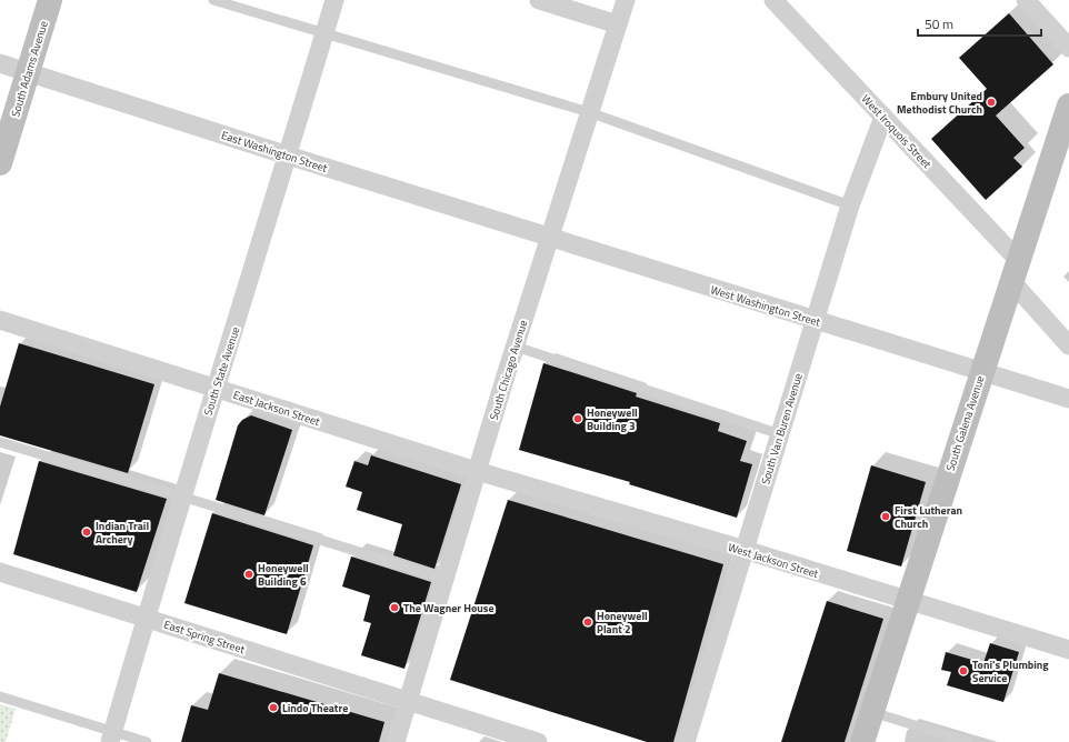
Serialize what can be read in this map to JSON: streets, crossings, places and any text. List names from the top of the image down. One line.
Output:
{"streets":{"main road":["South Adams Avenue","South Galena Avenue"],"street":["West Iroquois Street","East Washington Street","West Washington Street","South Chicago Avenue","South State Avenue","East Jackson Street","South Van Buren Avenue","West Jackson Street","East Spring Street"]},"crossings":[["South Adams Avenue","East Washington Street"],["West Iroquois Street","South Galena Avenue"],["West Iroquois Street","South Van Buren Avenue"],["East Washington Street","West Washington Street"],["East Washington Street","South Chicago Avenue"],["East Washington Street","South State Avenue"],["West Washington Street","South Chicago Avenue"],["West Washington Street","South Galena Avenue"],["West Washington Street","South Van Buren Avenue"],["South Chicago Avenue","East Jackson Street"],["South Chicago Avenue","West Jackson Street"],["South Chicago Avenue","East Spring Street"],["South State Avenue","East Jackson Street"],["South State Avenue","East Spring Street"],["East Jackson Street","West Jackson Street"],["South Galena Avenue","West Jackson Street"],["South Van Buren Avenue","West Jackson Street"]],"places":["Embury United Methodist Church","Honeywell Building 3","First Lutheran Church","Indian Trail Archery","Honeywell Building 6","The Wagner House","Honeywell Plant 2","Toni's Plumbing Service","Lindo Theatre"],"scale_bar":"50 m"}
